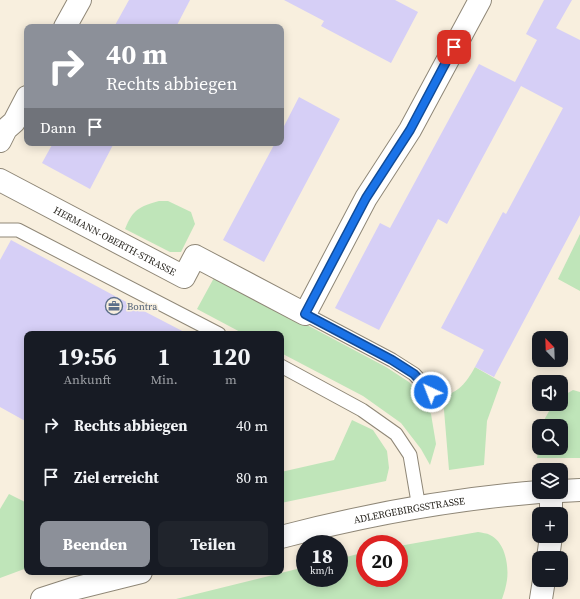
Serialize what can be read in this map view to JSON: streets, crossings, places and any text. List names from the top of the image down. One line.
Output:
{"streets":{"street":["HERMANN-OBERTH-STRASSE","ADLERGEBIRGSSTRASSE"]},"places":{"office":["Bontra"]},"north":"top left","page":{"turn":["40 m","Rechts abbiegen"],"then":"Dann","map_buttons":["+","−"],"eta":["19:56","Ankunft","1","Min.","120","m"],"list":[{"name":"Rechts abbiegen","value":"40 m"},{"name":"Ziel erreicht","value":"80 m"}],"buttons":["Beenden","Teilen"],"speed":"18 km/h","limit":"20"}}
